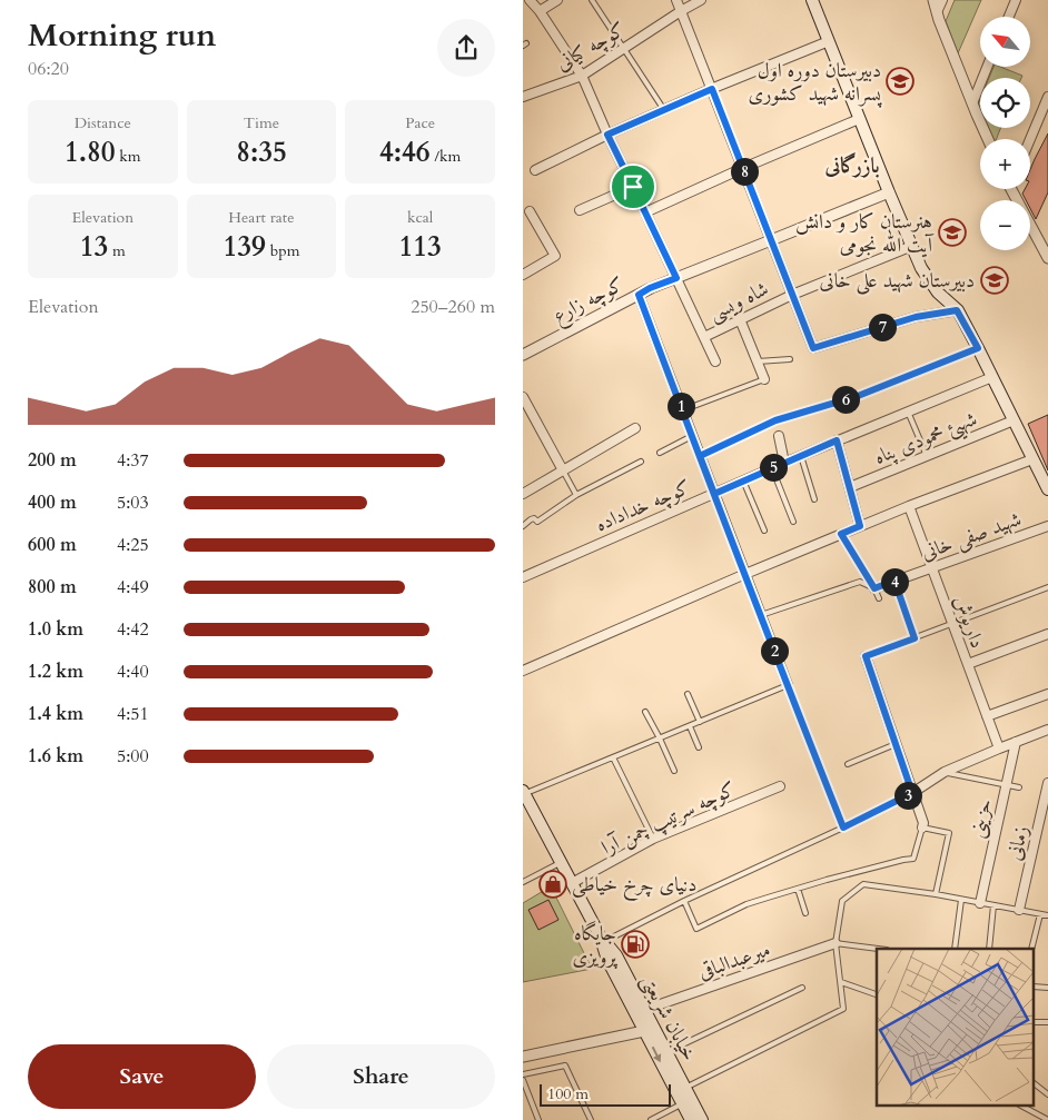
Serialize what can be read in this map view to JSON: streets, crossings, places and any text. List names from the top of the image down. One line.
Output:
{"streets":{"main road":["خیابان شریعتی"],"street":["کوچه کیانی","کوچه زارع","شاه ویسی","شهیئ محمودی پناه","کوچه خداداده","شهید صفی خانی","داریوش","کوچه سرتیپ چمن آرا","حزینی","زمانی","میرعبدالباقی"]},"crossings":[["شهید صفی خانی","داریوش"],["کوچه سرتیپ چمن آرا","خیابان شریعتی"],["میرعبدالباقی","خیابان شریعتی"]],"districts":["بازرگانی"],"places":{"school or university":["دبیرستان دوره اول پسرانه شهید کشوری","هنرستان کار و دانش آیت الله نجومی","دبیرستان شهید علی خانی"],"shop":["دنیای چرخ خیاطی"],"fuel station":["جایگاه پرویزی"]},"scale_bar":"100 m","north":"top left","page":{"heading":["Morning run","06:20"],"map_buttons":["+","−"],"stats":[["Distance","1.80 km"],["Time","8:35"],["Pace","4:46 /km"],["Elevation","13 m"],["Heart rate","139 bpm"],["kcal","113"]],"pins":["8","7","6","1","5","4","2","3"],"chart":["Elevation","250–260 m"],"list":[{"name":"200 m","note":"4:37"},{"name":"400 m","note":"5:03"},{"name":"600 m","note":"4:25"},{"name":"800 m","note":"4:49"},{"name":"1.0 km","note":"4:42"},{"name":"1.2 km","note":"4:40"},{"name":"1.4 km","note":"4:51"},{"name":"1.6 km","note":"5:00"}],"buttons":["Save","Share"],"scale":"100 m"}}
